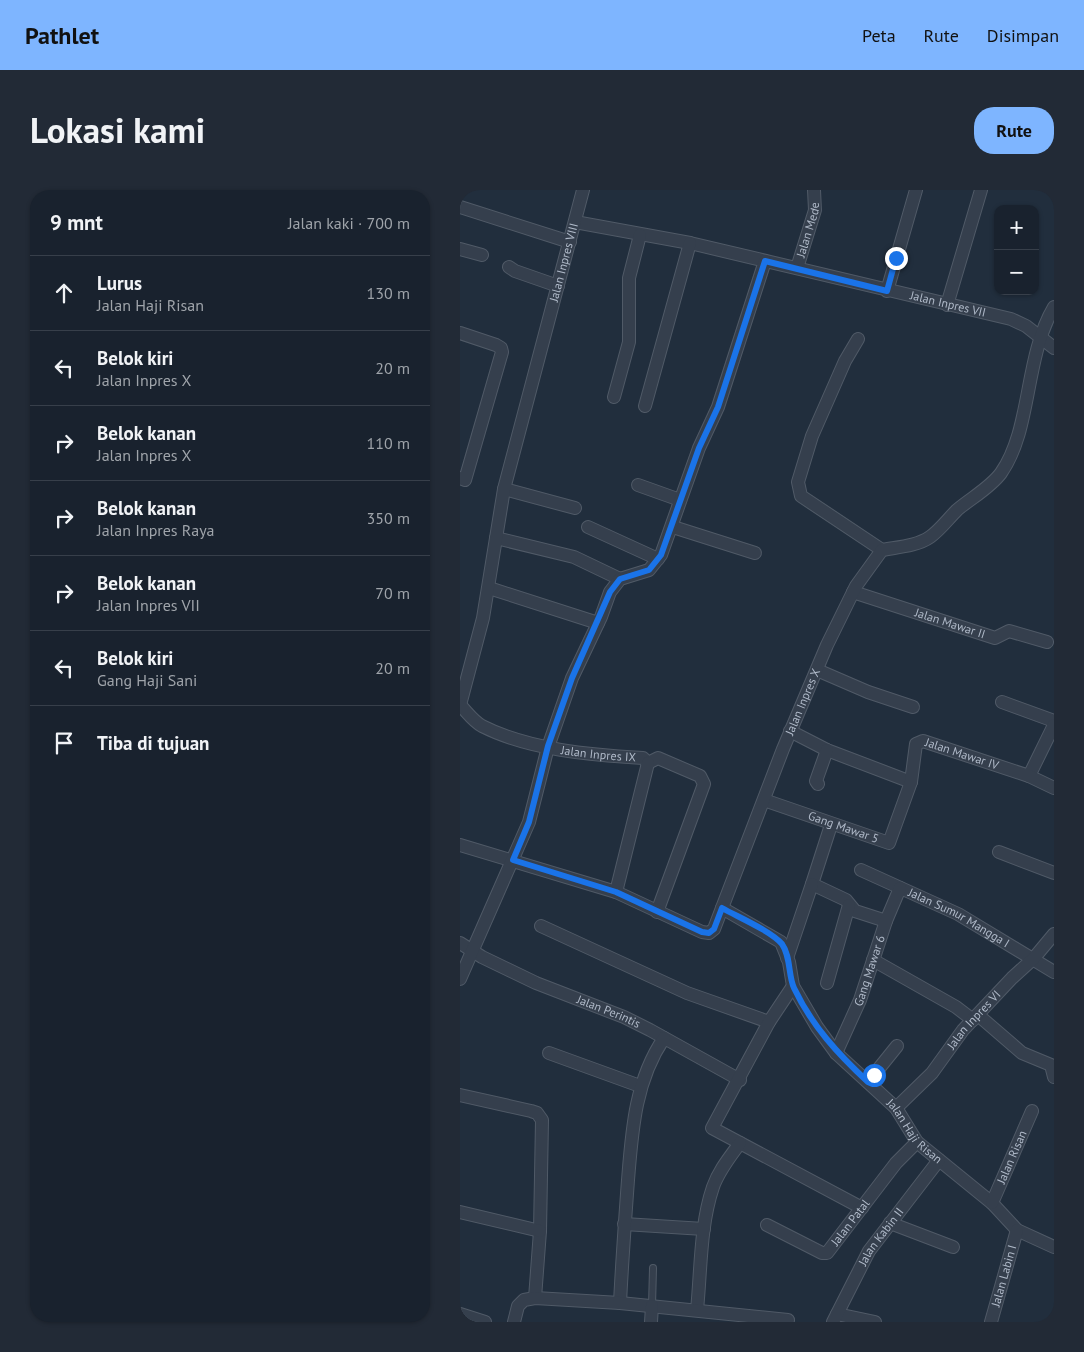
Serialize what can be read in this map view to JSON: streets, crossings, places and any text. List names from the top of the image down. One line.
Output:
{"streets":{"street":["Jalan Mede","Jalan Inpres VIII","Jalan Inpres VII","Jalan Mawar II","Jalan Inpres X","Jalan Inpres IX","Jalan Mawar IV","Gang Mawar 5","Jalan Sumur Mangga I","Gang Mawar 6","Jalan Perintis","Jalan Inpres VI","Jalan Haji Risan","Jalan Risan","Jalan Patal","Jalan Kabin II","Jalan Labin I"]},"crossings":[["Jalan Mede","Jalan Inpres VII"],["Jalan Inpres VIII","Jalan Inpres VII"],["Jalan Inpres VIII","Jalan Inpres IX"],["Jalan Mawar II","Jalan Inpres X"],["Jalan Inpres X","Jalan Inpres IX"],["Jalan Inpres X","Gang Mawar 5"],["Jalan Inpres X","Jalan Haji Risan"],["Jalan Mawar IV","Gang Mawar 5"],["Jalan Sumur Mangga I","Gang Mawar 6"],["Jalan Sumur Mangga I","Jalan Inpres VI"],["Gang Mawar 6","Jalan Haji Risan"],["Jalan Inpres VI","Jalan Haji Risan"],["Jalan Haji Risan","Jalan Risan"],["Jalan Haji Risan","Jalan Patal"],["Jalan Haji Risan","Jalan Kabin II"],["Jalan Haji Risan","Jalan Labin I"]],"page":{"header":"Pathlet","nav":["Peta","Rute","Disimpan"],"title":"Lokasi kami","buttons":"Rute","heading":["9 mnt","Jalan kaki · 700 m"],"map_buttons":["+","−"],"list":[["Lurus","Jalan Haji Risan","130 m"],["Belok kiri","Jalan Inpres X","20 m"],["Belok kanan","Jalan Inpres X","110 m"],["Belok kanan","Jalan Inpres Raya","350 m"],["Belok kanan","Jalan Inpres VII","70 m"],["Belok kiri","Gang Haji Sani","20 m"],"Tiba di tujuan"]}}
